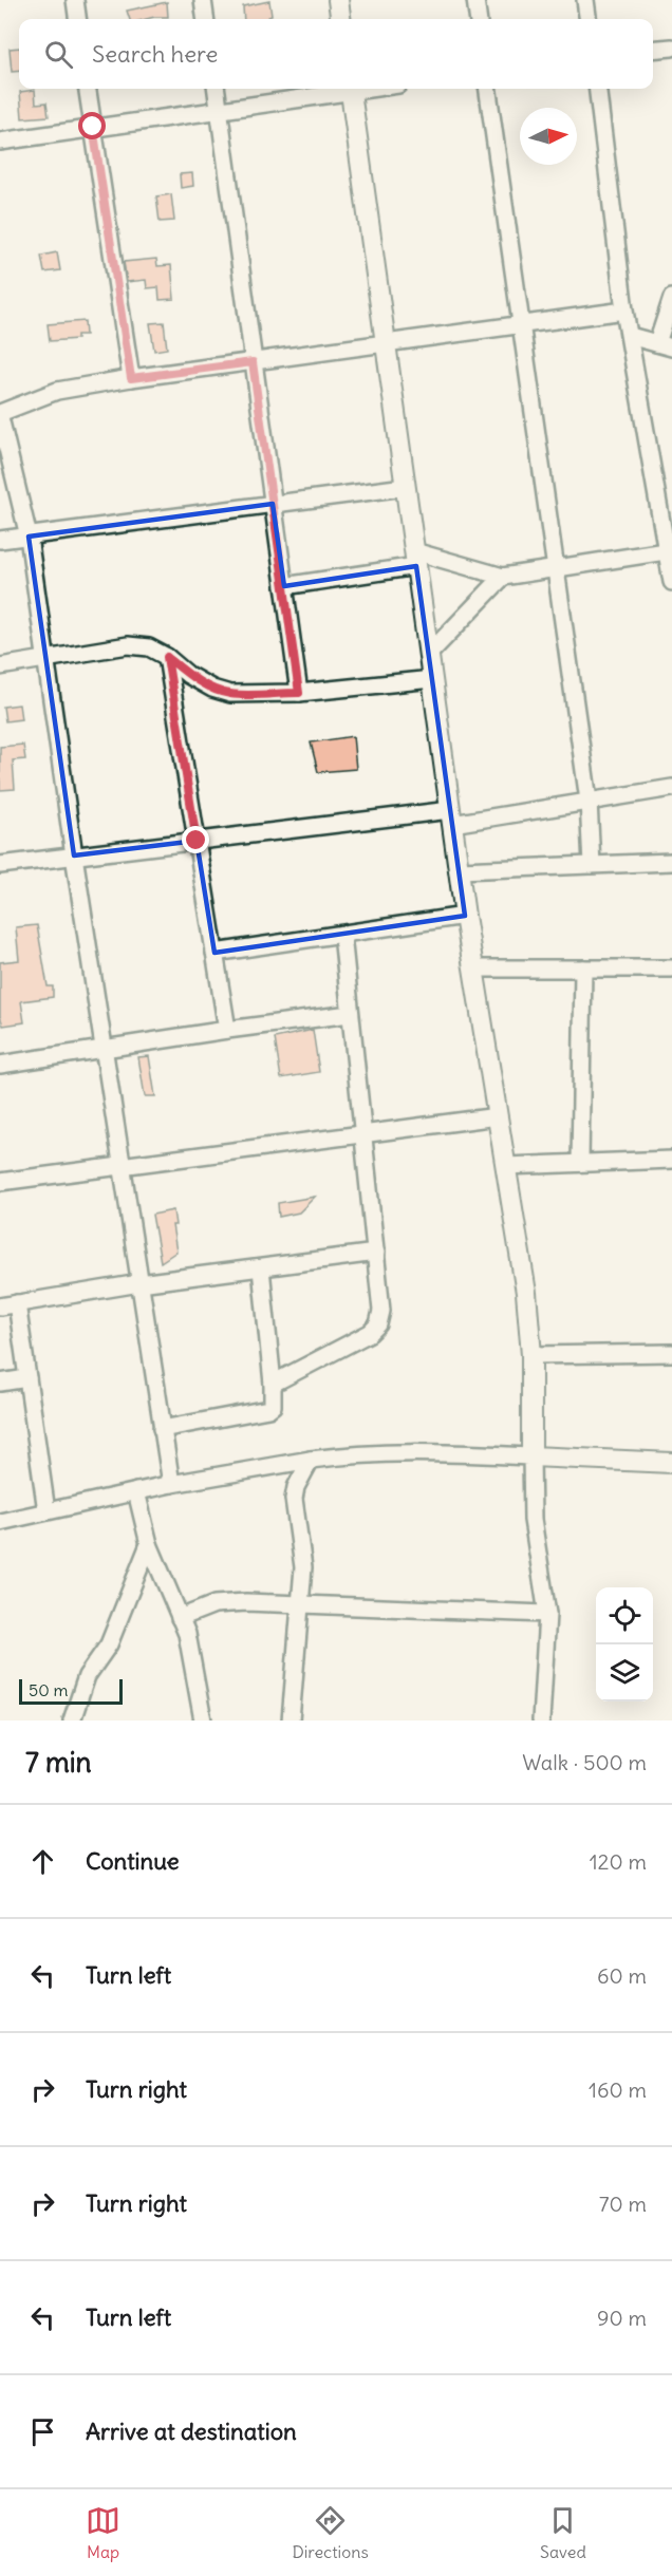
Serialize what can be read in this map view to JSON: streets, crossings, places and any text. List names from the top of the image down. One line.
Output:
{"scale_bar":"50 m","north":"right","page":{"search":"Search here","scale":"50 m","heading":["7 min","Walk · 500 m"],"list":[["Continue","120 m"],["Turn left","60 m"],["Turn right","160 m"],["Turn right","70 m"],["Turn left","90 m"],"Arrive at destination"],"nav":["Map","Directions","Saved"]}}
